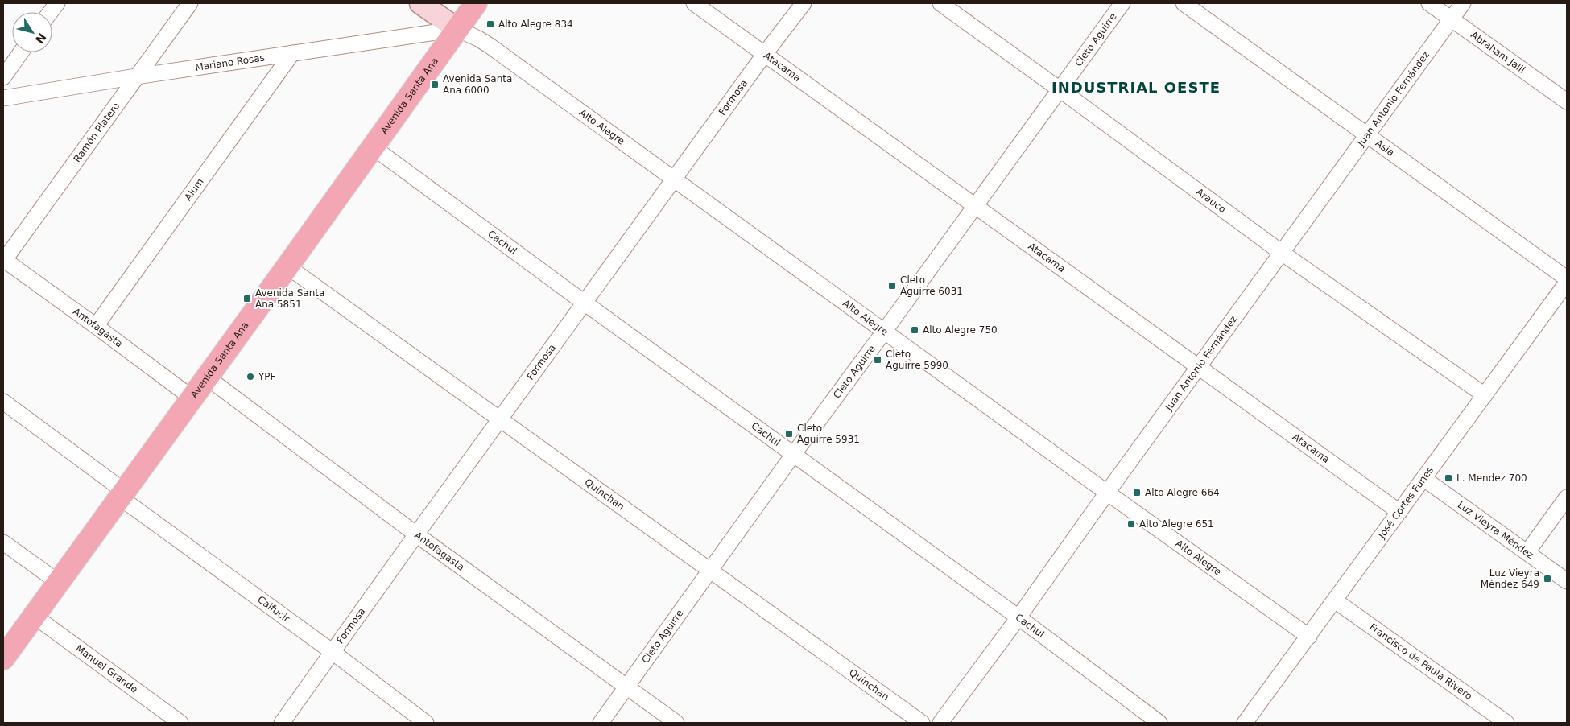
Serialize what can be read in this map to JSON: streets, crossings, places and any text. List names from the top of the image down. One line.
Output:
{"streets":{"main road":["Avenida Santa Ana","Alto Alegre"],"street":["Cleto Aguirre","Abraham Jalil","Mariano Rosas","Atacama","Formosa","Juan Antonio Fernández","Ramón Platero","Asia","Alum","Arauco","Cachul","Antofagasta","Quinchan","José Cortes Funes","Luz Vieyra Méndez","Calfucir","Francisco de Paula Rivero","Manuel Grande"]},"crossings":[["Cleto Aguirre","Atacama"],["Cleto Aguirre","Alto Alegre"],["Cleto Aguirre","Arauco"],["Cleto Aguirre","Cachul"],["Cleto Aguirre","Antofagasta"],["Cleto Aguirre","Quinchan"],["Abraham Jalil","Juan Antonio Fernández"],["Mariano Rosas","Avenida Santa Ana"],["Mariano Rosas","Alto Alegre"],["Mariano Rosas","Ramón Platero"],["Mariano Rosas","Alum"],["Atacama","Formosa"],["Atacama","Juan Antonio Fernández"],["Atacama","José Cortes Funes"],["Avenida Santa Ana","Alto Alegre"],["Avenida Santa Ana","Cachul"],["Avenida Santa Ana","Antofagasta"],["Avenida Santa Ana","Quinchan"],["Avenida Santa Ana","Calfucir"],["Avenida Santa Ana","Manuel Grande"],["Formosa","Alto Alegre"],["Formosa","Cachul"],["Formosa","Antofagasta"],["Formosa","Quinchan"],["Formosa","Calfucir"],["Juan Antonio Fernández","Alto Alegre"],["Juan Antonio Fernández","Asia"],["Juan Antonio Fernández","Arauco"],["Juan Antonio Fernández","Cachul"],["Alto Alegre","José Cortes Funes"],["Ramón Platero","Antofagasta"],["Alum","Antofagasta"],["Arauco","José Cortes Funes"],["José Cortes Funes","Luz Vieyra Méndez"],["José Cortes Funes","Francisco de Paula Rivero"]],"districts":["INDUSTRIAL OESTE"],"places":{"transit":["Alto Alegre 834","Avenida Santa Ana 6000","Cleto Aguirre 6031","Avenida Santa Ana 5851","Alto Alegre 750","Cleto Aguirre 5990","Cleto Aguirre 5931","L. Mendez 700","Alto Alegre 664","Alto Alegre 651","Luz Vieyra Méndez 649"],"other":["YPF"]},"north":"bottom right"}
